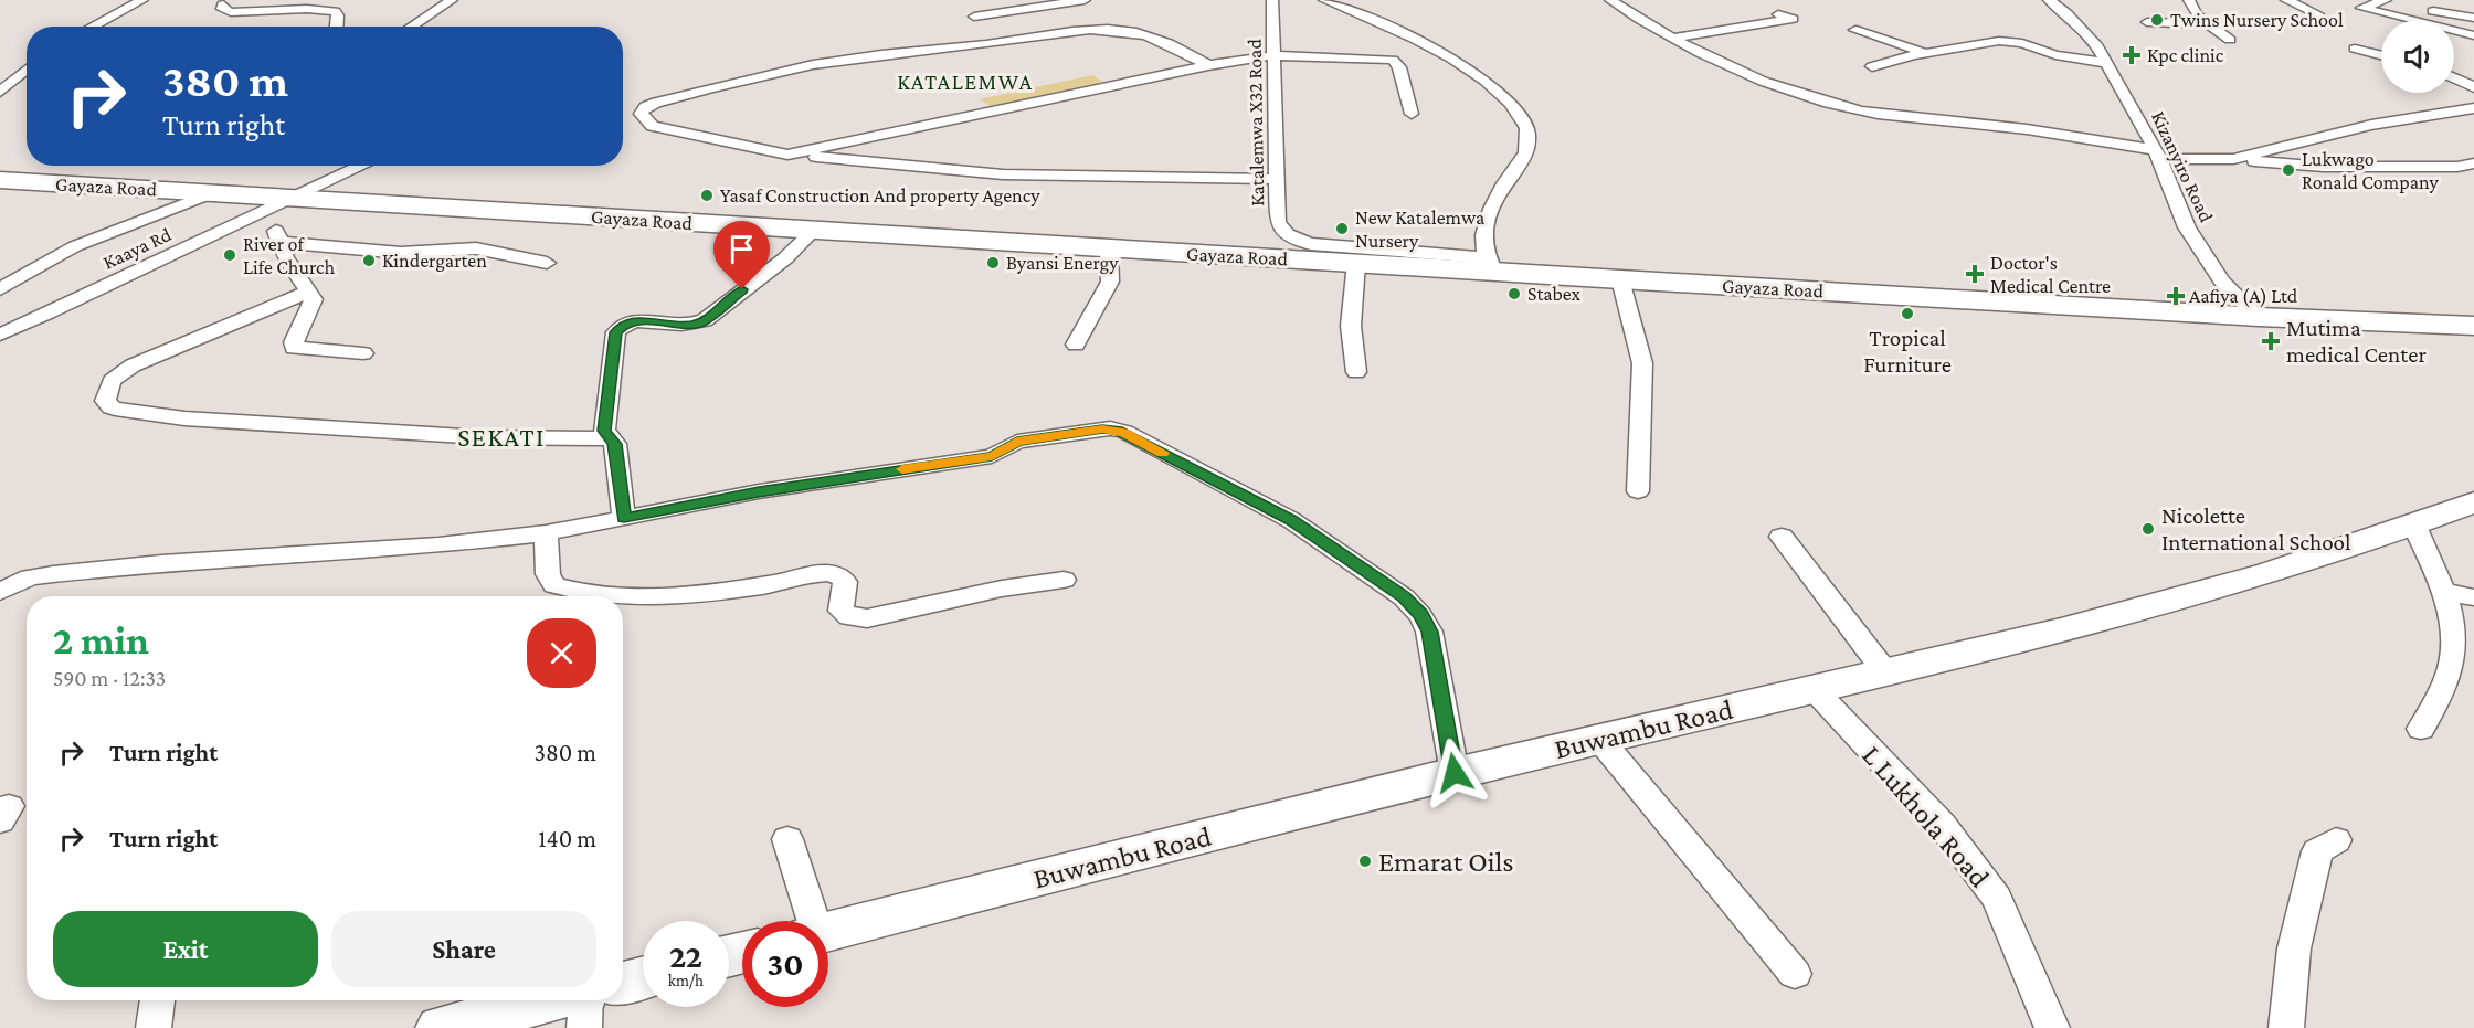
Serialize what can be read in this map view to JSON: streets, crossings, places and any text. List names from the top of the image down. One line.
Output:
{"streets":{"main road":["Gayaza Road"],"street":["Katalemwa X32 Road","Kizanyiro Road","Kaaya Rd","Buwambu Road","L Lukhola Road"]},"crossings":[["Katalemwa X32 Road","Gayaza Road"],["Kizanyiro Road","Gayaza Road"],["Gayaza Road","Kaaya Rd"],["Buwambu Road","L Lukhola Road"]],"districts":["KATALEMWA","SEKATI"],"places":{"other":["Twins Nursery School","Lukwago Ronald Company","Yasaf Construction And property Agency","New Katalemwa Nursery","River of Life Church","Kindergarten","Byansi Energy","Stabex","Tropical Furniture","Nicolette International School","Emarat Oils"],"health":["Kpc clinic","Doctor's Medical Centre","Aafiya (A) Ltd","Mutima medical Center"]},"page":{"turn":["380 m","Turn right"],"heading":["2 min","590 m · 12:33"],"list":[{"name":"Turn right","value":"380 m"},{"name":"Turn right","value":"140 m"}],"buttons":["Exit","Share"],"speed":"22 km/h","limit":"30"}}
